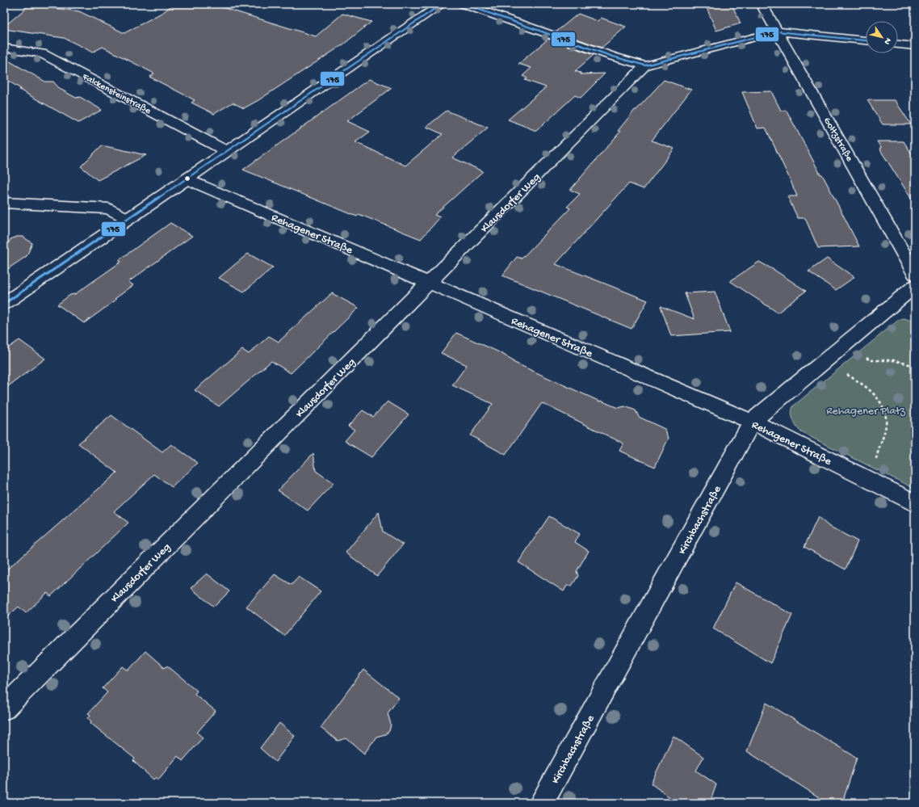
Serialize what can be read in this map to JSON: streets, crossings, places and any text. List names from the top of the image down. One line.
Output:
{"streets":{"street":["Falckensteinstraße","Goltzstraße","Klausdorfer Weg","Rehagener Straße","Kirchbachstraße"]},"crossings":[["Klausdorfer Weg","Rehagener Straße"],["Rehagener Straße","Kirchbachstraße"]],"parks":["Rehagener Platz"],"lines":["transit line 175"],"north":"bottom right"}
